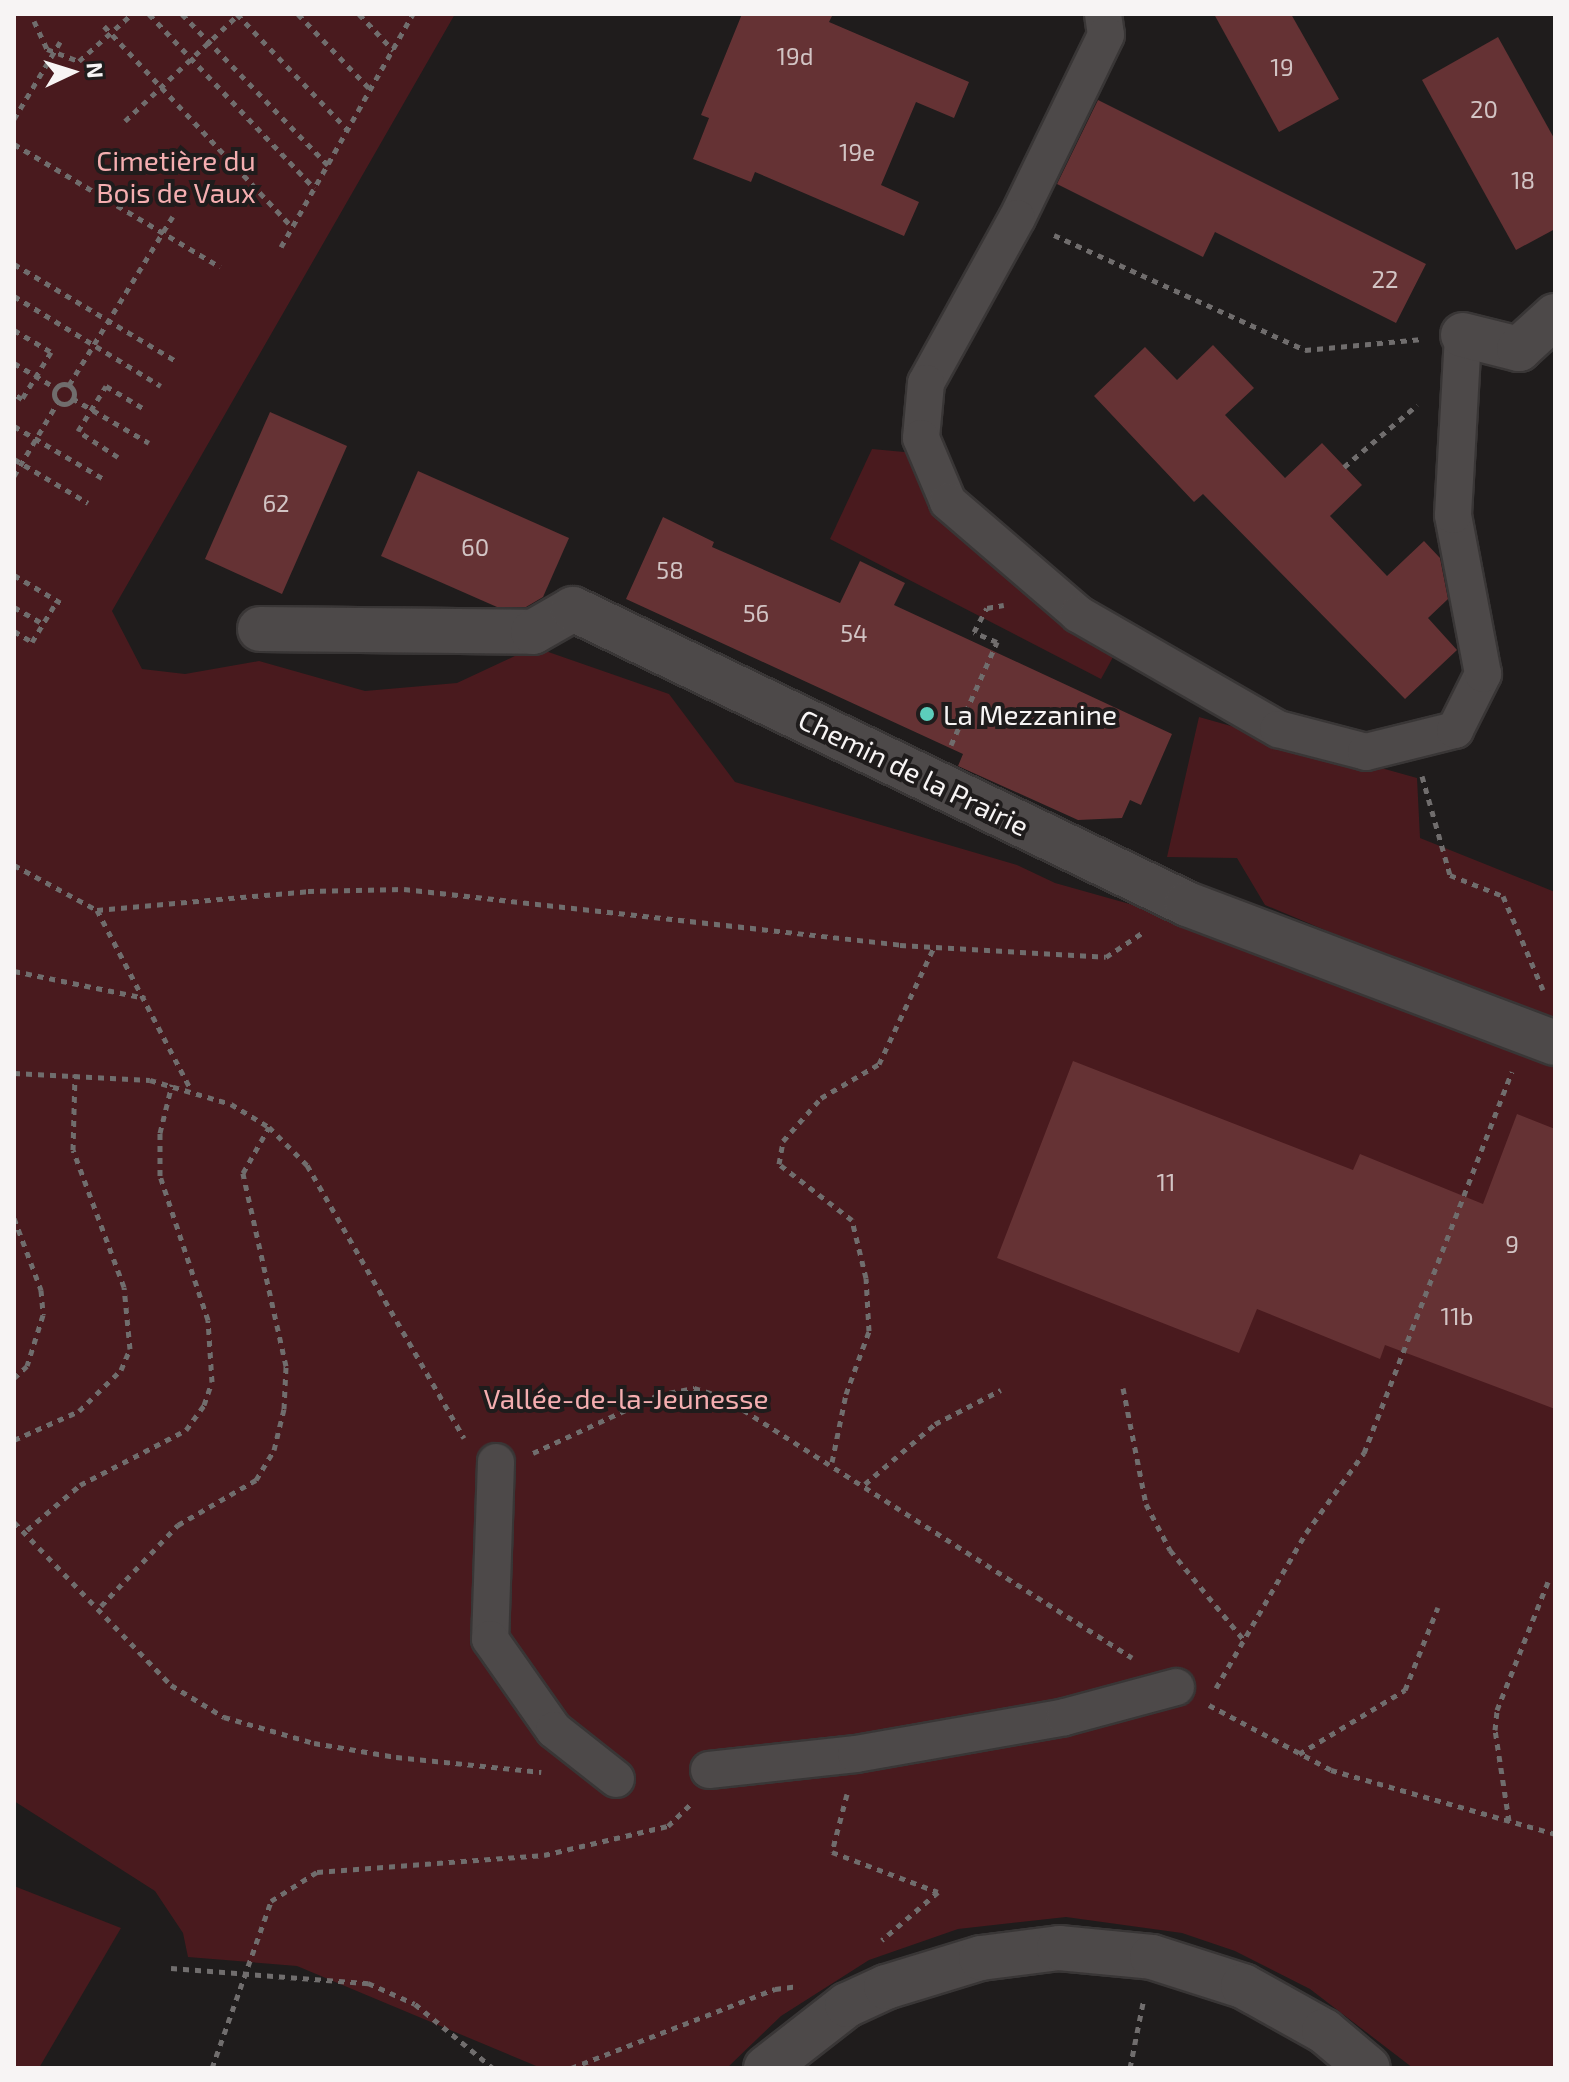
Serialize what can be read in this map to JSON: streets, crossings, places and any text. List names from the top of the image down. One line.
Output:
{"streets":{"street":["Chemin de la Prairie"]},"parks":["Cimetière du Bois de Vaux","Vallée-de-la-Jeunesse"],"places":["La Mezzanine"],"house_numbers":["19d","19","20","19e","18","22","62","60","58","56","54","11","9","11b"],"north":"right"}
